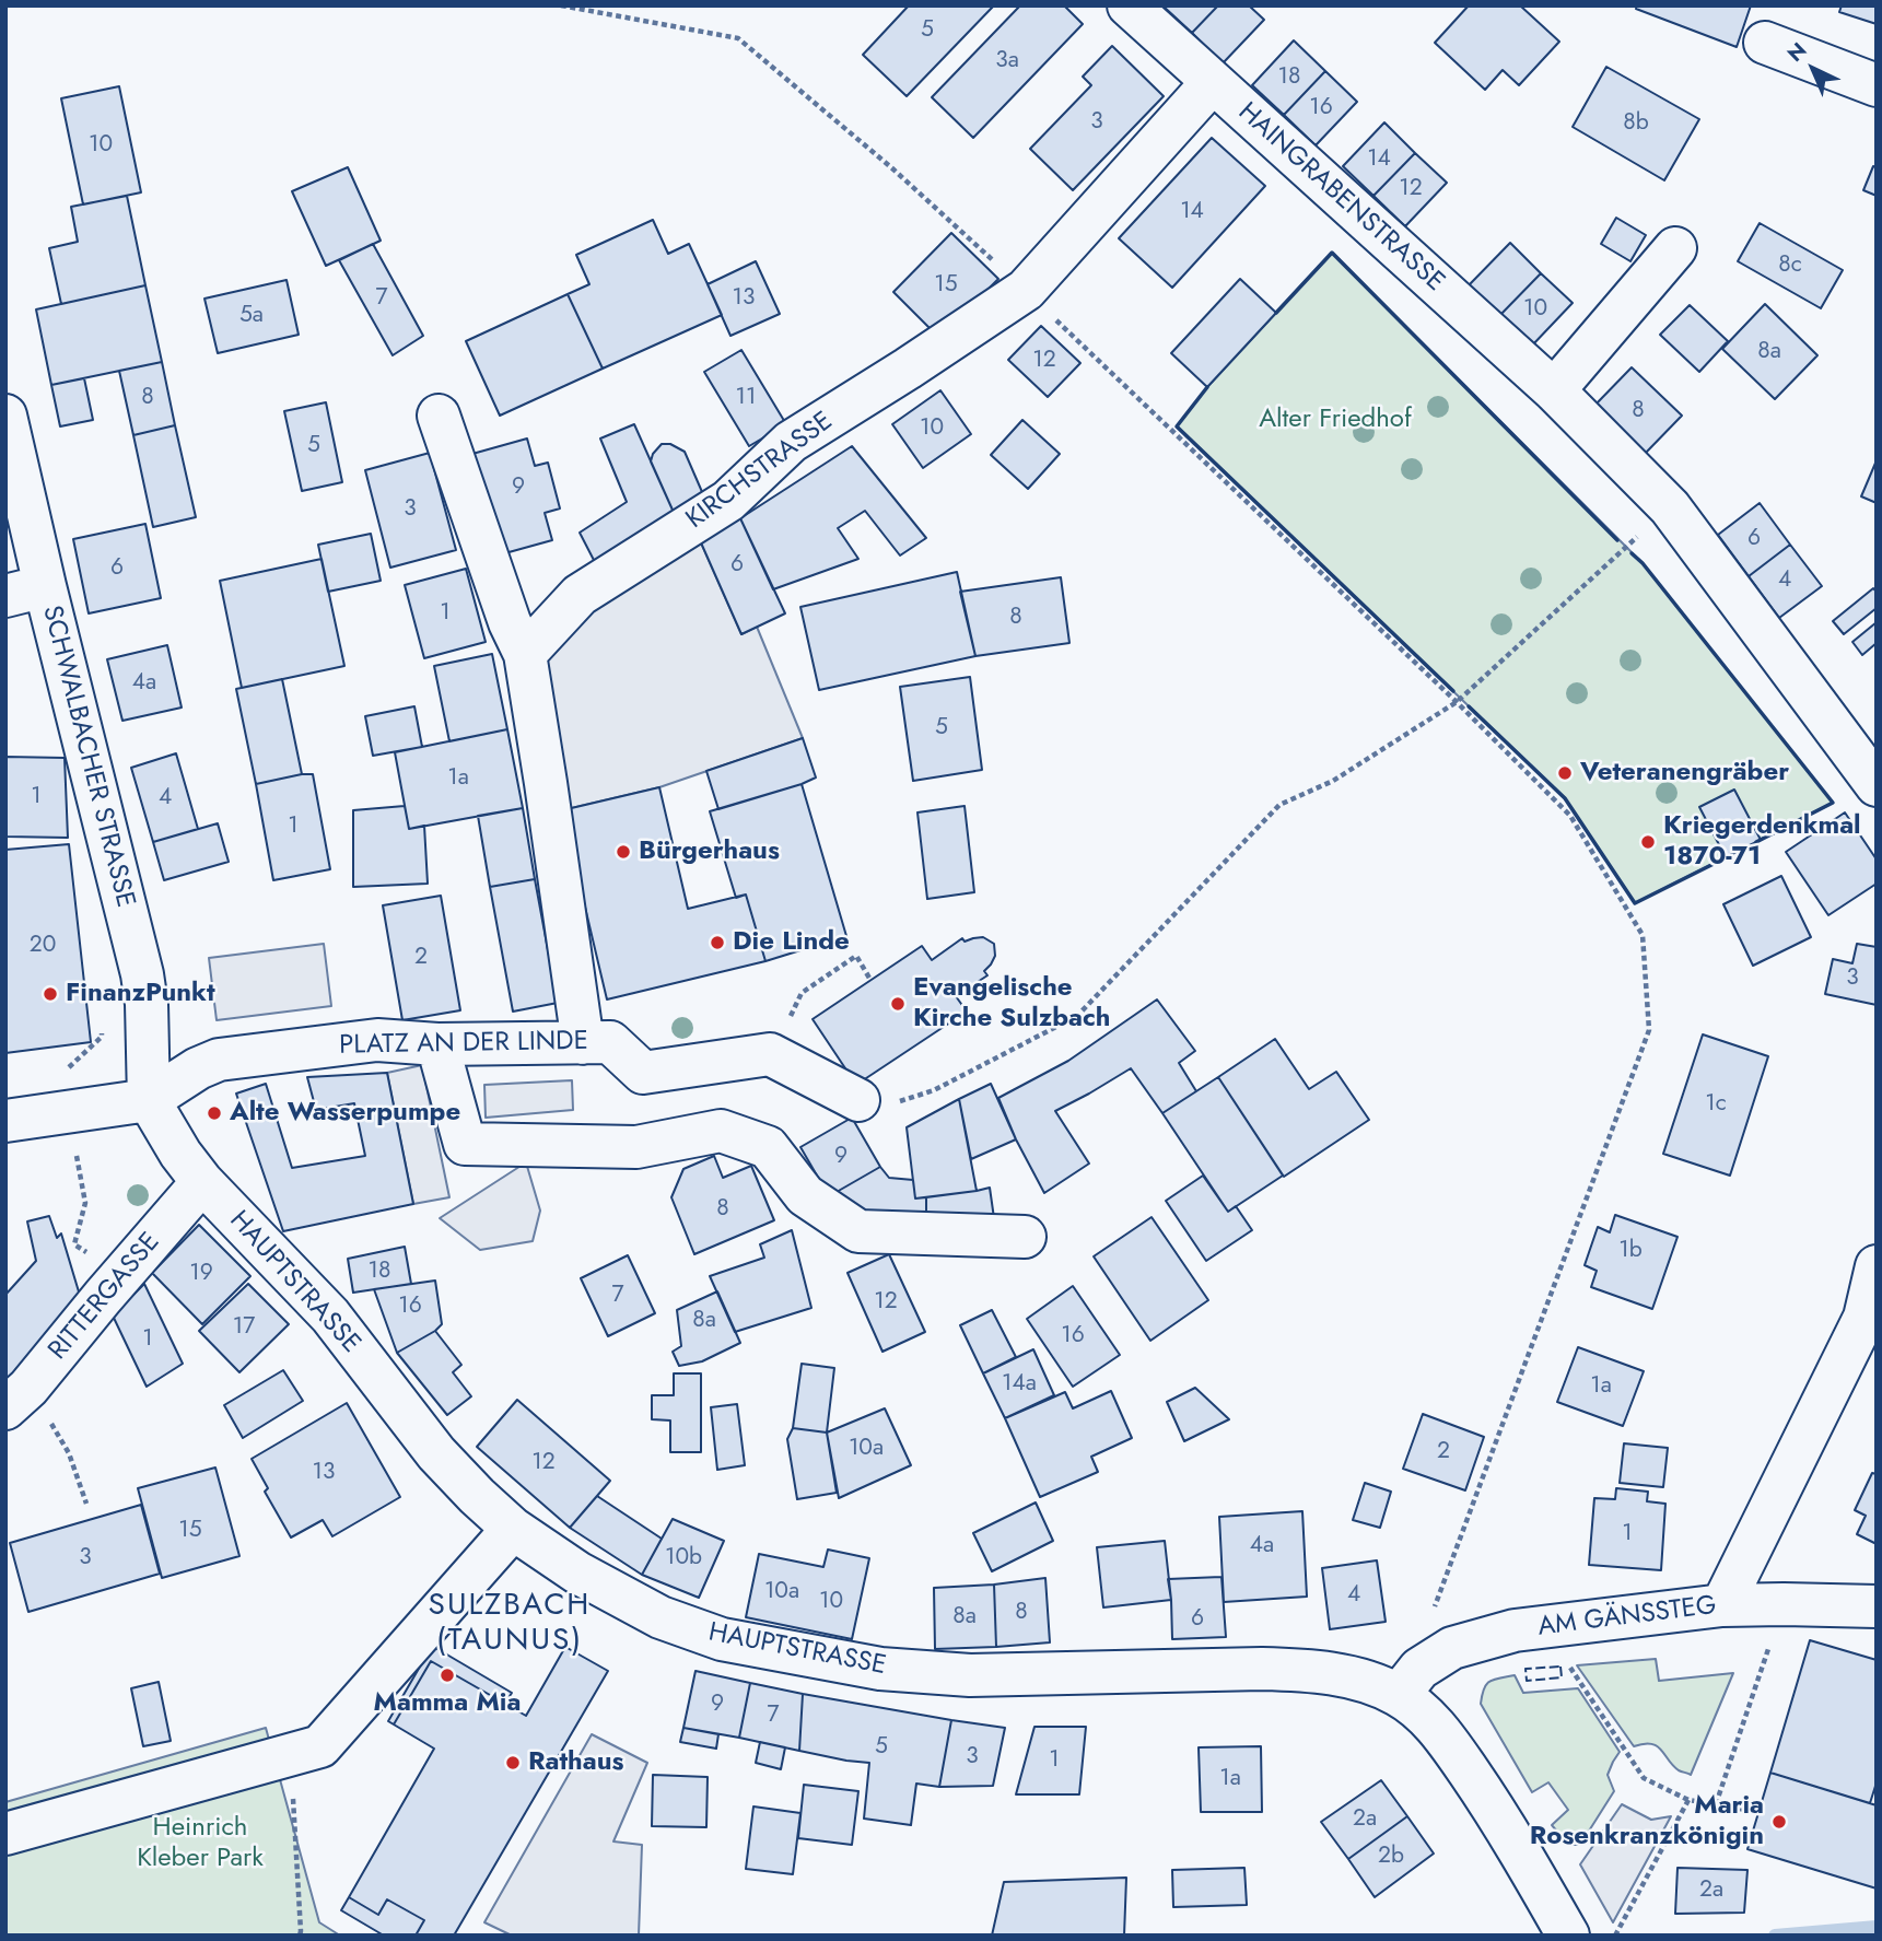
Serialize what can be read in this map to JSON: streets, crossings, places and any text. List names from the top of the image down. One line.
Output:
{"streets":{"street":["HAINGRABENSTRASSE","KIRCHSTRASSE","SCHWALBACHER STRASSE","PLATZ AN DER LINDE","HAUPTSTRASSE","RITTERGASSE","AM GÄNSSTEG"]},"crossings":[["HAINGRABENSTRASSE","KIRCHSTRASSE"],["SCHWALBACHER STRASSE","PLATZ AN DER LINDE"],["SCHWALBACHER STRASSE","HAUPTSTRASSE"],["PLATZ AN DER LINDE","HAUPTSTRASSE"],["HAUPTSTRASSE","RITTERGASSE"],["HAUPTSTRASSE","AM GÄNSSTEG"]],"districts":["SULZBACH (TAUNUS)"],"parks":["Alter Friedhof","Heinrich Kleber Park"],"places":["Veteranengräber","Kriegerdenkmal 1870-71","Bürgerhaus","Die Linde","FinanzPunkt","Evangelische Kirche Sulzbach","Alte Wasserpumpe","Mamma Mia","Rathaus","Maria Rosenkranzkönigin"],"house_numbers":["5","3a","18","16","3","8b","10","14","12","14","8c","15","7","13","10","5a","8a","12","8","11","8","10","5","9","3","6","6","6","4","1","8","4a","5","1a","1","4","1","20","2","3","1c","9","8","1b","18","19","7","12","16","8a","17","16","1","14a","1a","10a","2","12","13","15","1","4a","3","10b","10a","4","10","8","8a","6","9","7","5","3","1","1a","2a","2b","2a"],"north":"top left"}
